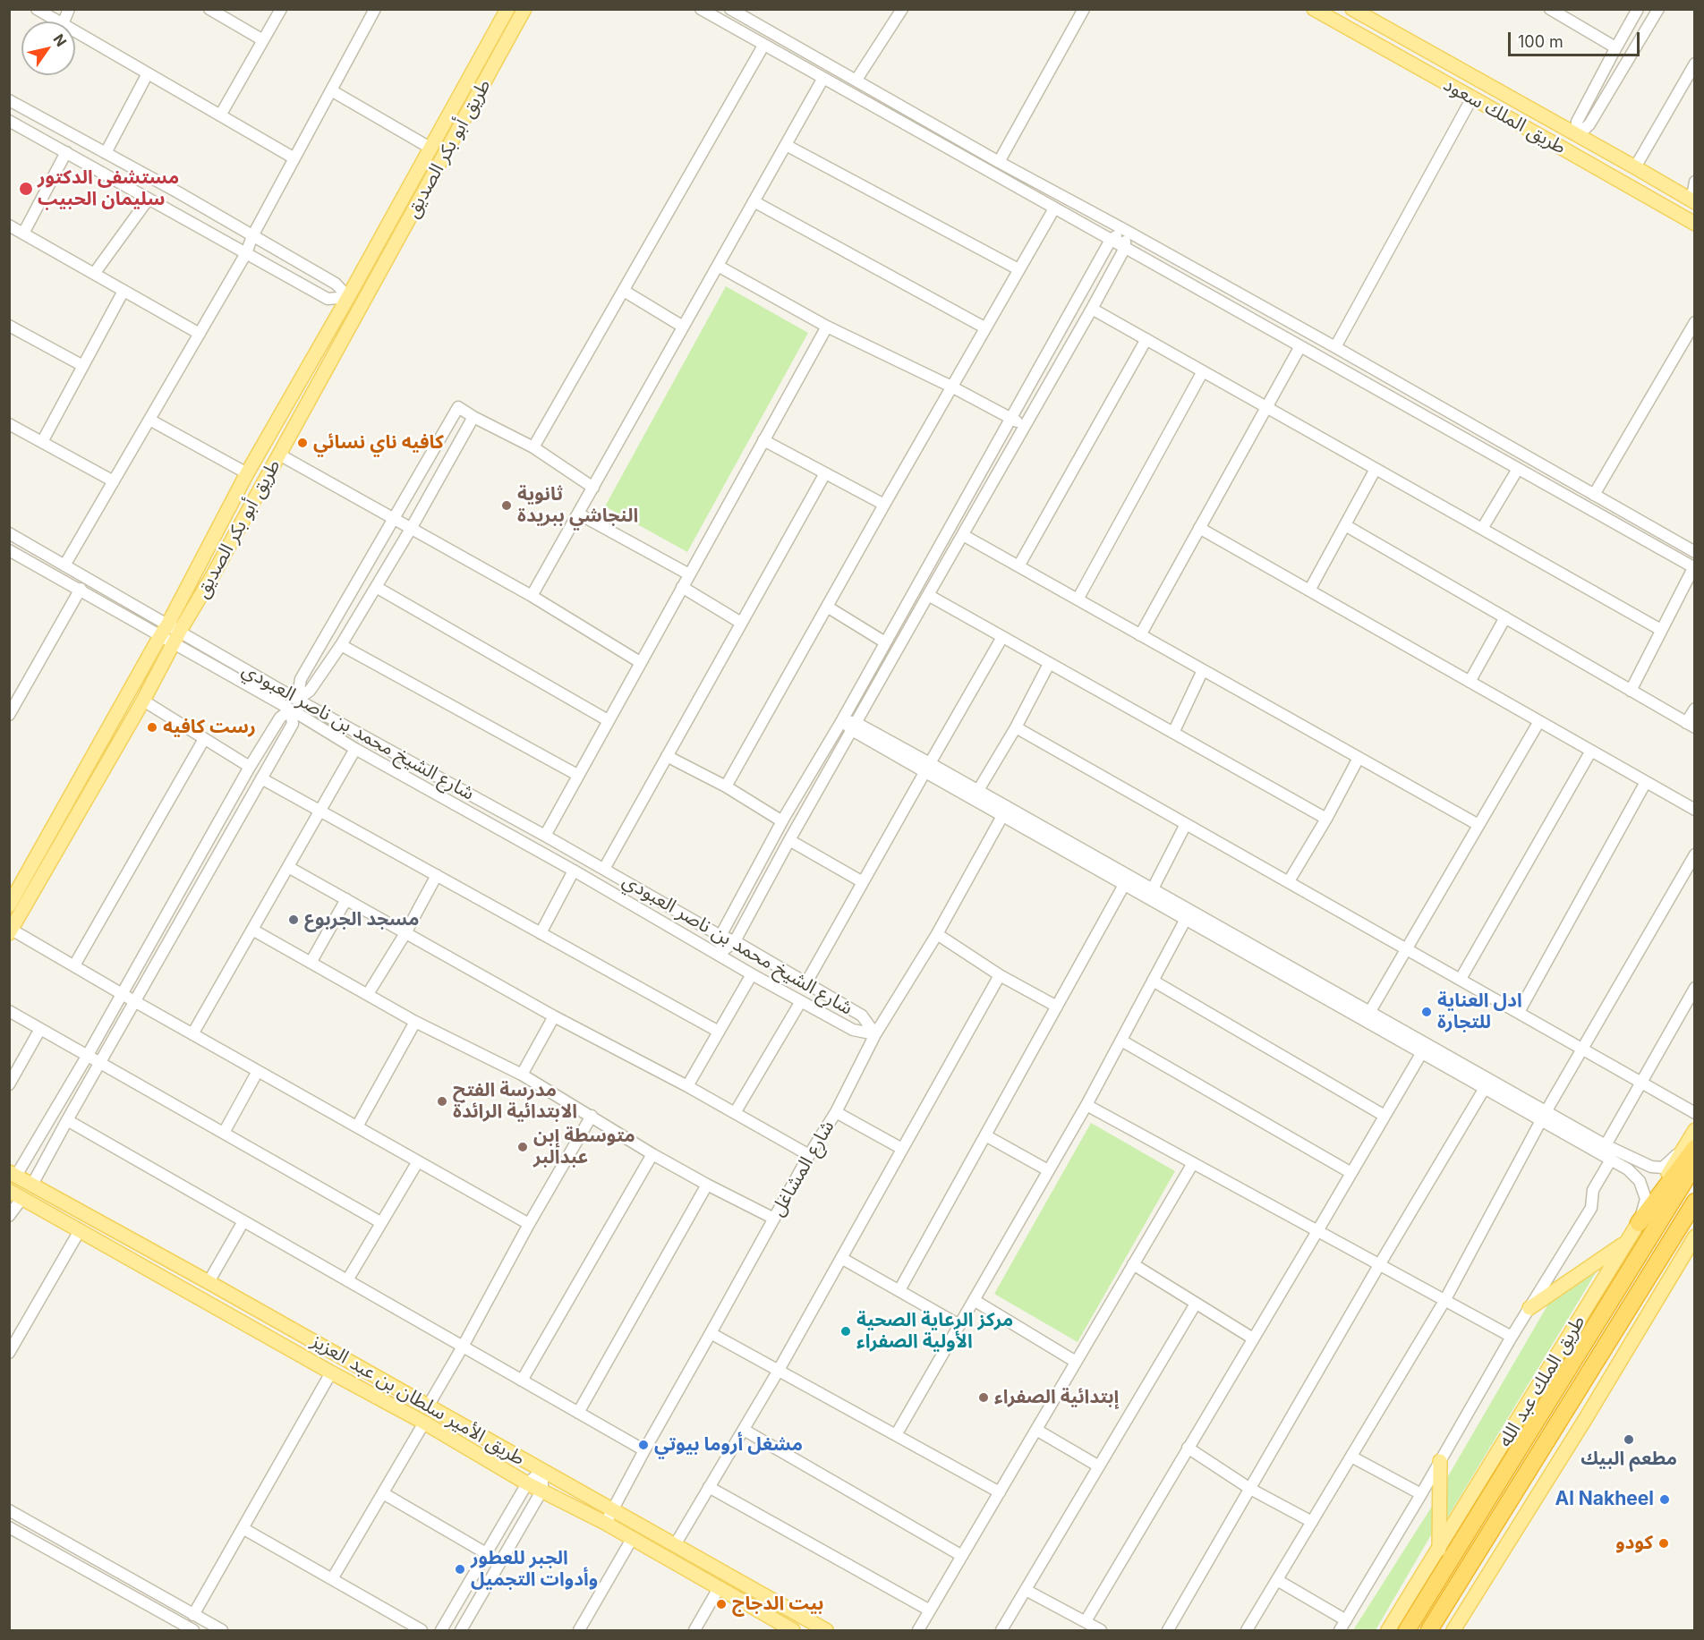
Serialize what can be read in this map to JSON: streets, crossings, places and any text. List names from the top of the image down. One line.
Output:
{"streets":{"highway":["طريق الملك عبد الله"],"main road":["طريق الملك سعود","طريق أبو بكر الصديق","طريق الأمير سلطان بن عبد العزيز"],"street":["شارع الشيخ محمد بن ناصر العبودي","شارع المشاغل"]},"crossings":[["طريق أبو بكر الصديق","شارع الشيخ محمد بن ناصر العبودي"],["شارع الشيخ محمد بن ناصر العبودي","شارع المشاغل"],["شارع المشاغل","طريق الأمير سلطان بن عبد العزيز"]],"places":["مستشفى الدكتور سليمان الحبيب","كافيه ناي نسائي","ثانوية النجاشي ببريدة","رست كافيه","مسجد الجربوع","ادل العناية للتجارة","مدرسة الفتح الابتدائية الرائدة","متوسطة إبن عبدالبر","مركز الرعاية الصحية الأولية الصفراء","إبتدائية الصفراء","مطعم البيك","مشغل أروما بيوتي","Al Nakheel","كودو","الجبر للعطور وأدوات التجميل","بيت الدجاج"],"scale_bar":"100 m","north":"top right"}
